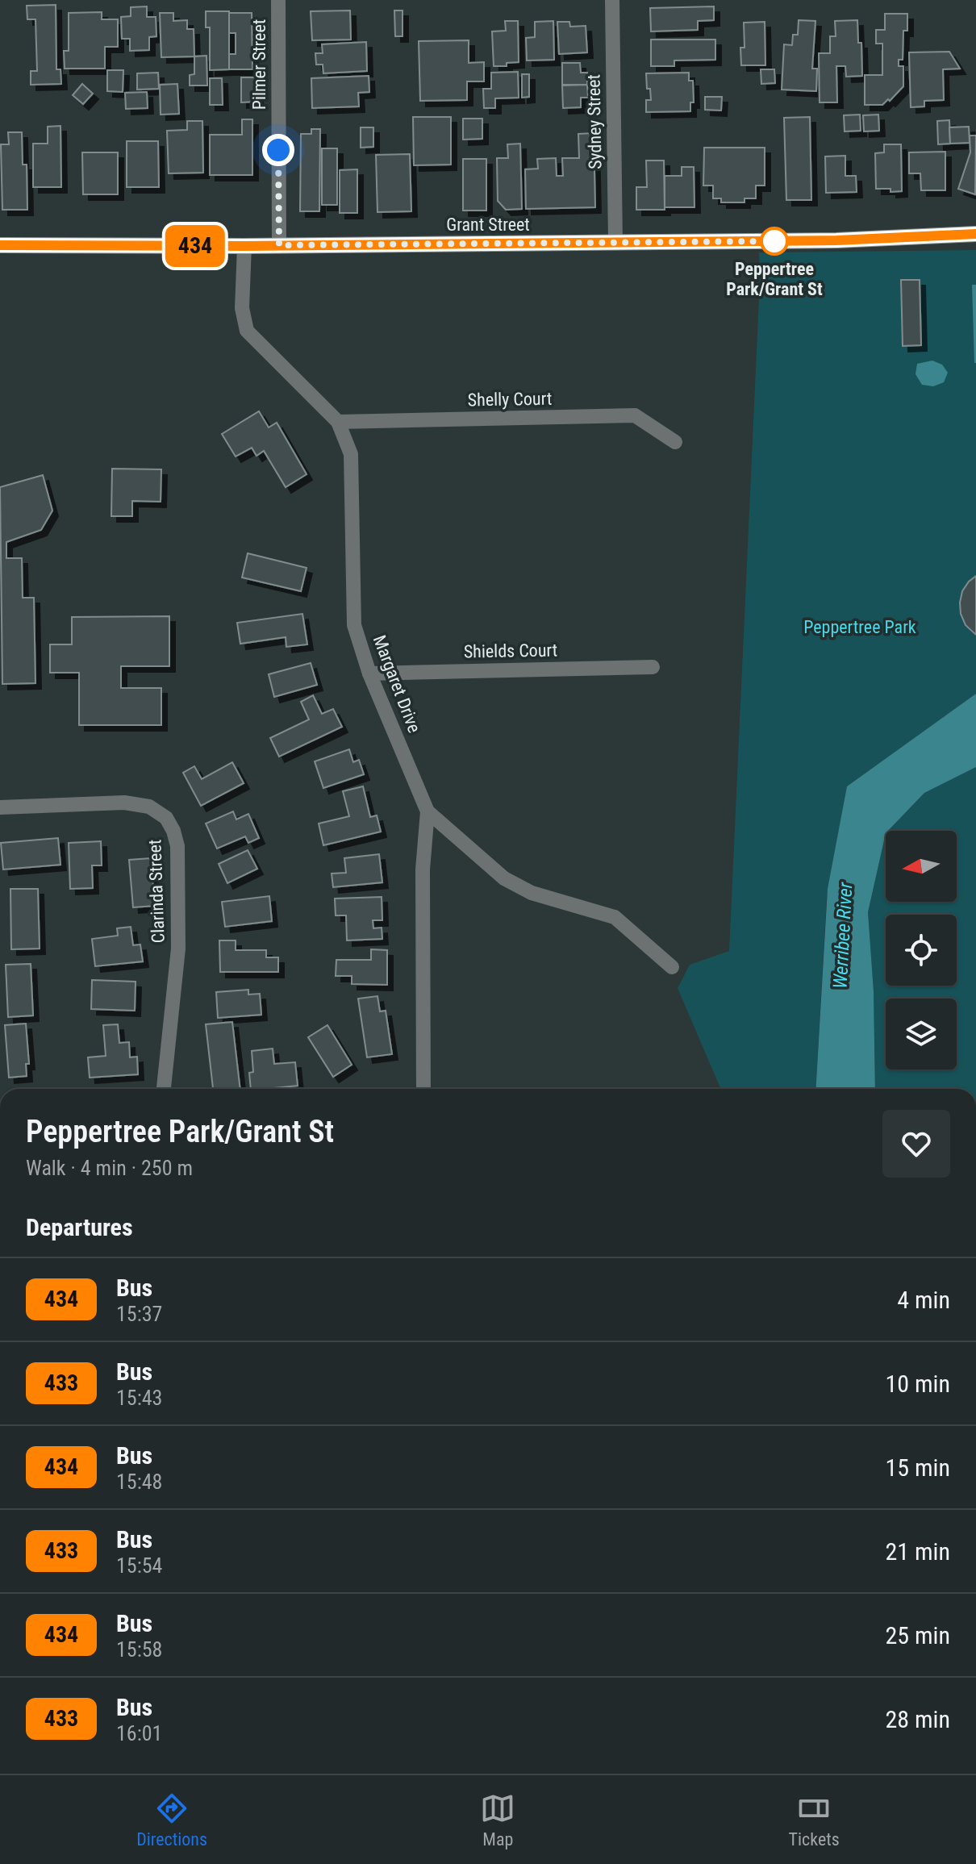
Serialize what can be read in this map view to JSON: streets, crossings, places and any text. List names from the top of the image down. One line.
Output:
{"streets":{"main road":["Grant Street"],"street":["Pilmer Street","Sydney Street","Shelly Court","Shields Court","Margaret Drive","Clarinda Street"]},"crossings":[["Pilmer Street","Grant Street"],["Sydney Street","Grant Street"],["Grant Street","Margaret Drive"],["Shelly Court","Margaret Drive"],["Shields Court","Margaret Drive"]],"water":["Werribee River"],"parks":["Peppertree Park"],"places":["Peppertree Park/Grant St"],"lines":["bus line 434"],"north":"left","page":{"on_map":"434","heading":[["Peppertree Park/Grant St","Walk · 4 min · 250 m"],"Departures"],"list":[{"mark":"434","name":"Bus","note":"15:37","value":"4 min"},{"mark":"433","name":"Bus","note":"15:43","value":"10 min"},{"mark":"434","name":"Bus","note":"15:48","value":"15 min"},{"mark":"433","name":"Bus","note":"15:54","value":"21 min"},{"mark":"434","name":"Bus","note":"15:58","value":"25 min"},{"mark":"433","name":"Bus","note":"16:01","value":"28 min"}],"tabs":["Directions","Map","Tickets"]}}
